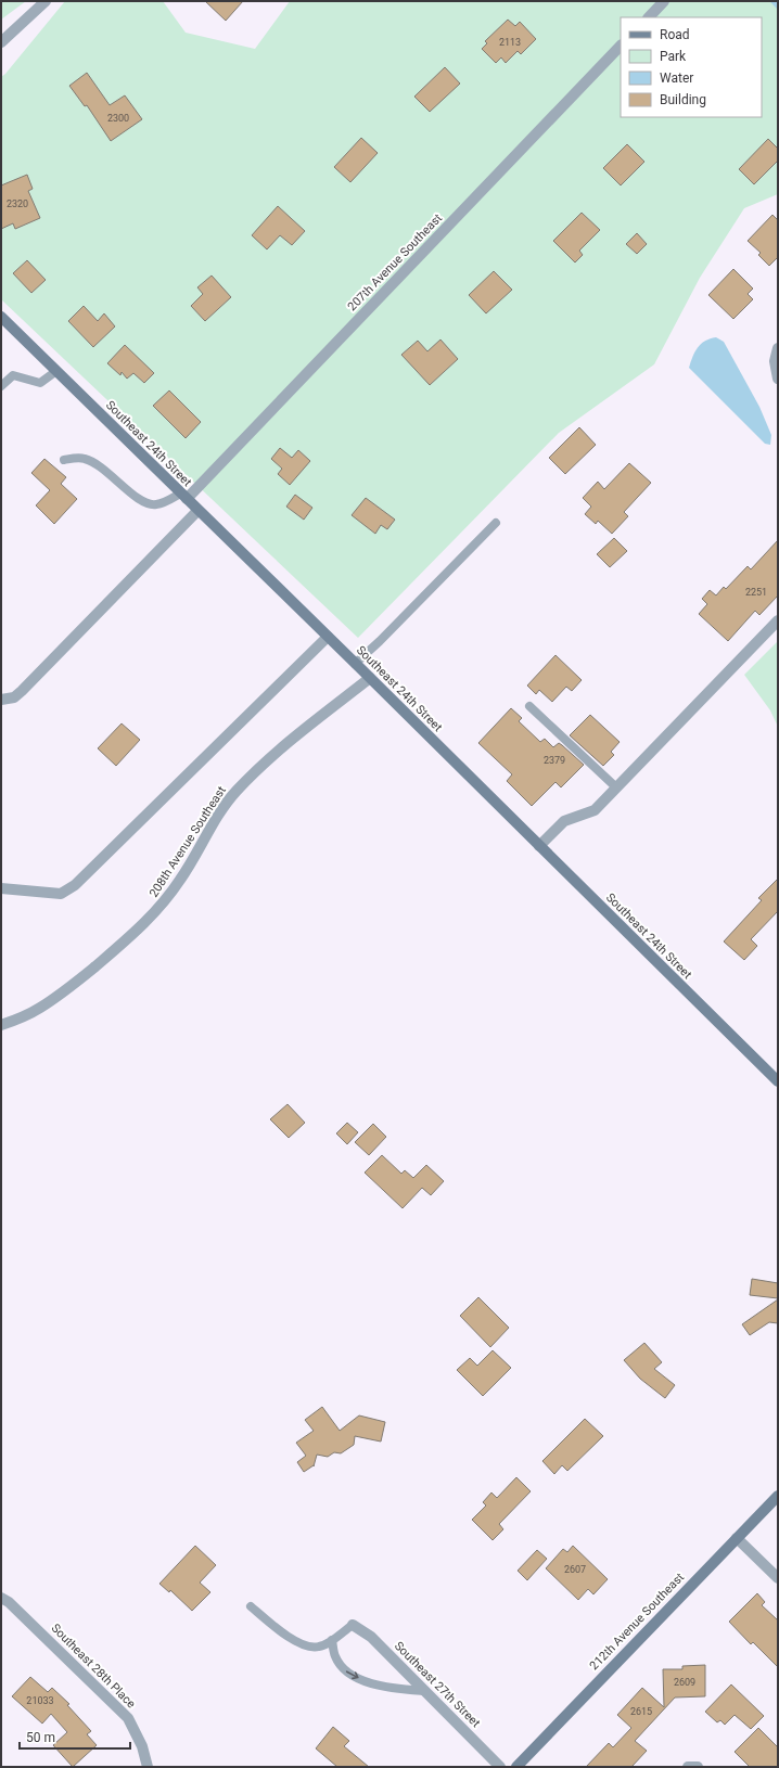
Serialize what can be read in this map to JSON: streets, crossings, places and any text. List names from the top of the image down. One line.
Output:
{"streets":{"street":["207th Avenue Southeast","Southeast 24th Street","208th Avenue Southeast","212th Avenue Southeast","Southeast 28th Place","Southeast 27th Street"]},"crossings":[["207th Avenue Southeast","Southeast 24th Street"],["Southeast 24th Street","208th Avenue Southeast"]],"house_numbers":["2113","2300","2320","2251","2379","2607","2609","21033","2615"],"legend":["Road","Park","Water","Building"],"scale_bar":"50 m"}
